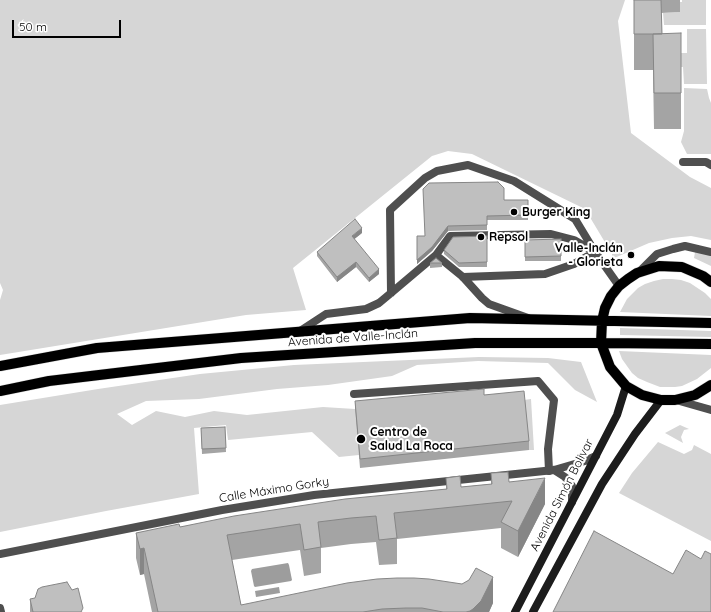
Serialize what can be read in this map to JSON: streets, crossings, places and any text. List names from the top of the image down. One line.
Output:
{"streets":{"main road":["Avenida de Valle-Inclán","Avenida Simón Bolivar"],"street":["Calle Máximo Gorky"]},"crossings":[["Calle Máximo Gorky","Avenida Simón Bolivar"]],"places":["Burger King","Repsol","Valle-Inclán - Glorieta","Centro de Salud La Roca"],"scale_bar":"50 m"}
